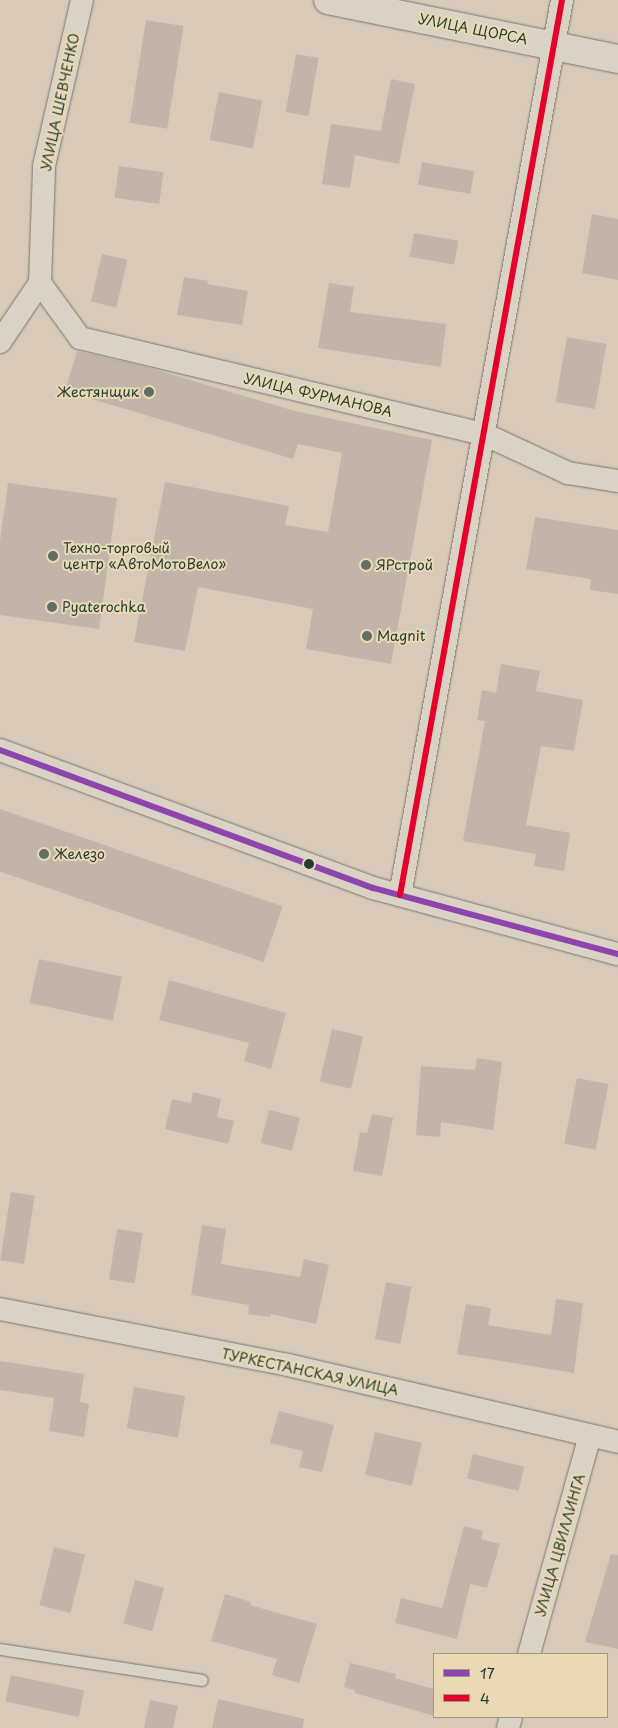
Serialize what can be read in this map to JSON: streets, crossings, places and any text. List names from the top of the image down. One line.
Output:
{"streets":{"main road":["УЛИЦА ЩОРСА"],"street":["УЛИЦА ШЕВЧЕНКО","УЛИЦА ФУРМАНОВА","ТУРКЕСТАНСКАЯ УЛИЦА","УЛИЦА ЦВИЛЛИНГА"]},"crossings":[["УЛИЦА ШЕВЧЕНКО","УЛИЦА ФУРМАНОВА"],["ТУРКЕСТАНСКАЯ УЛИЦА","УЛИЦА ЦВИЛЛИНГА"]],"places":["Жестянщик","Техно-торговый центр «АвтоМотоВело»","ЯРстрой","Pyaterochka","Magnit","Железо"],"lines":["transit line 4","transit line 17"],"legend":["17","4"]}
